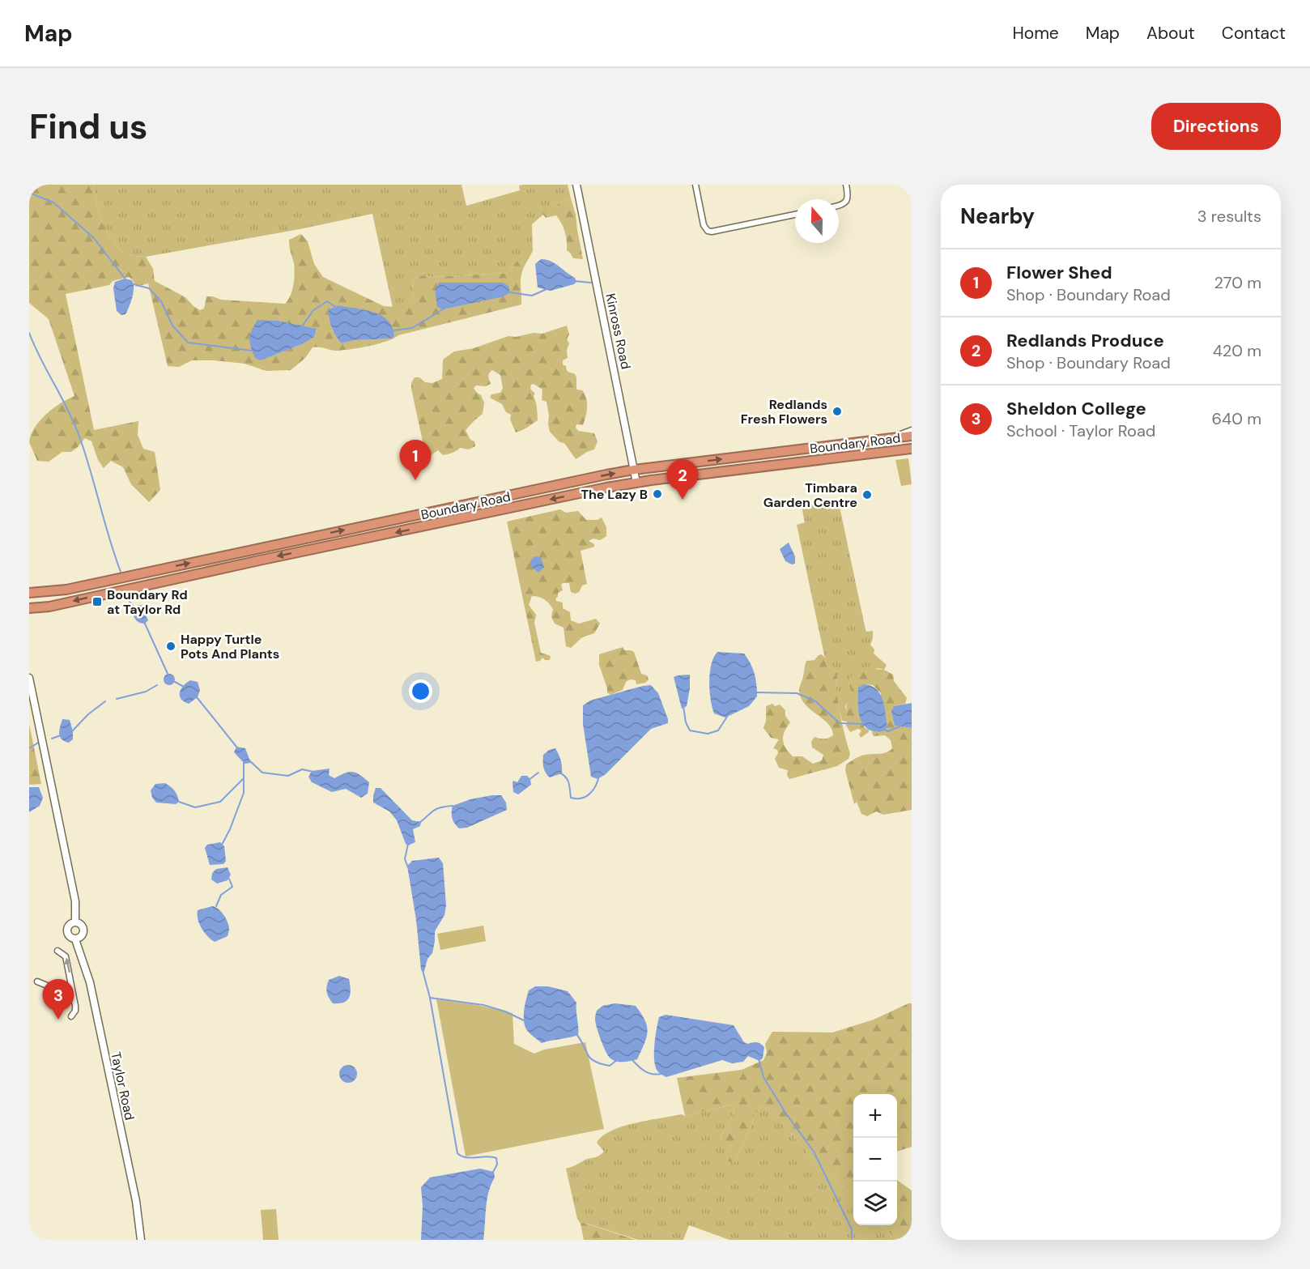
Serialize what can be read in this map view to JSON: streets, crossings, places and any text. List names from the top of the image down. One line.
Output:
{"streets":{"highway":["Boundary Road"],"street":["Kinross Road","Taylor Road"]},"crossings":[["Kinross Road","Boundary Road"]],"places":{"other":["Redlands Fresh Flowers","The Lazy B","Timbara Garden Centre","Happy Turtle Pots And Plants"],"transit":["Boundary Rd at Taylor Rd"]},"north":"top","page":{"header":"Map","nav":["Home","Map","About","Contact"],"buttons":"Directions","title":"Find us","heading":["Nearby","3 results"],"list":[{"mark":"1","name":"Flower Shed","note":"Shop · Boundary Road","value":"270 m"},{"mark":"2","name":"Redlands Produce","note":"Shop · Boundary Road","value":"420 m"},{"mark":"3","name":"Sheldon College","note":"School · Taylor Road","value":"640 m"}],"pins":["1","2","3"],"map_buttons":["+","−"]}}
